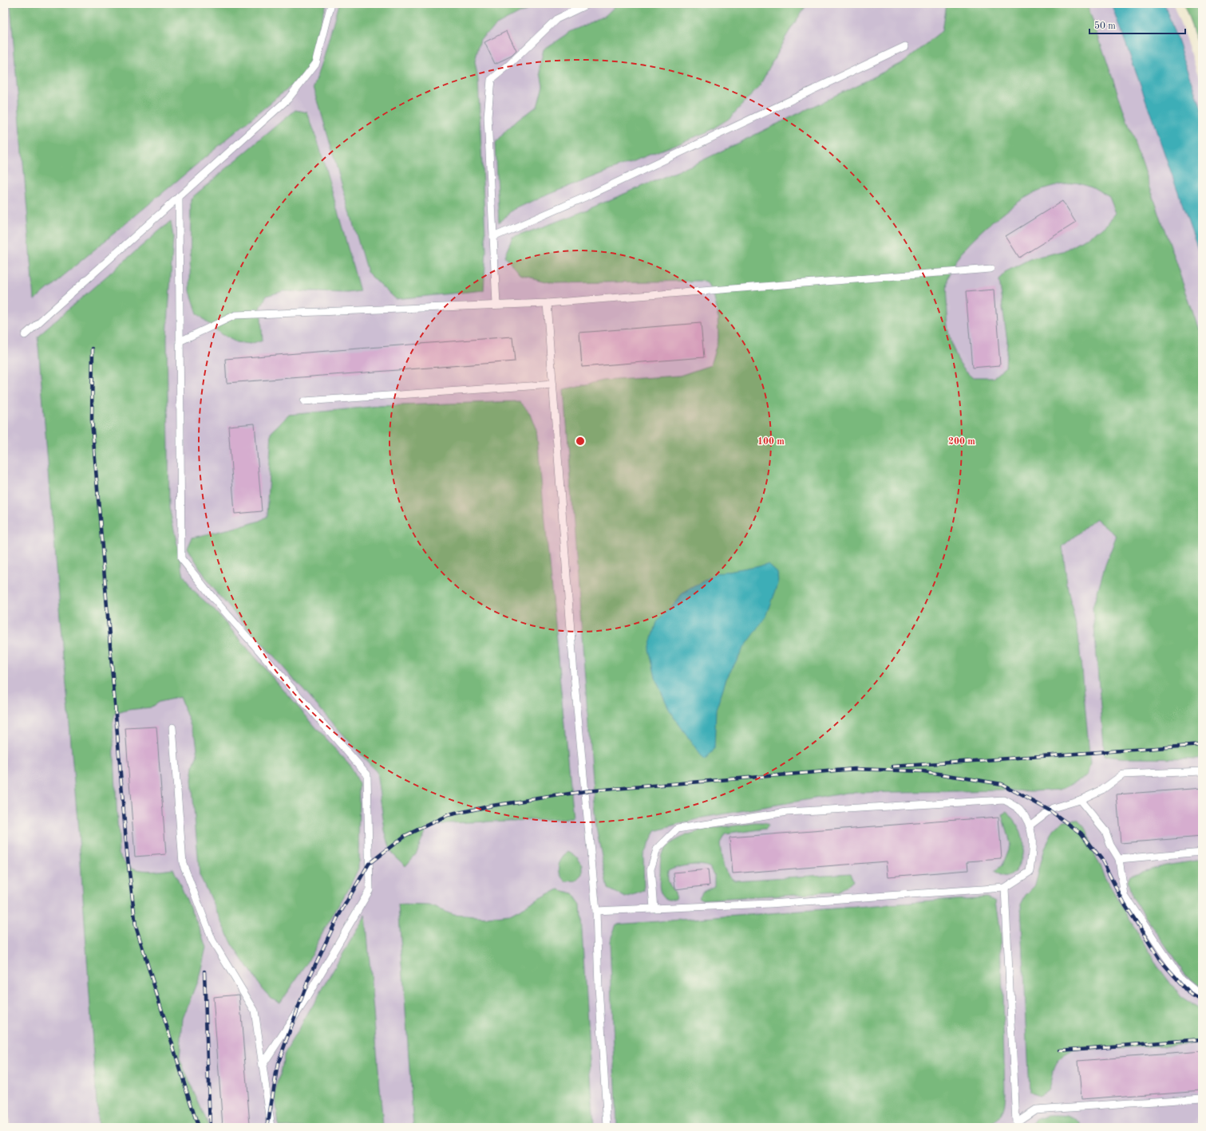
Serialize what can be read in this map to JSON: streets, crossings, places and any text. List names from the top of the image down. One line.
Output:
{"scale_bar":"50 m","rings":["100 m","200 m"]}
